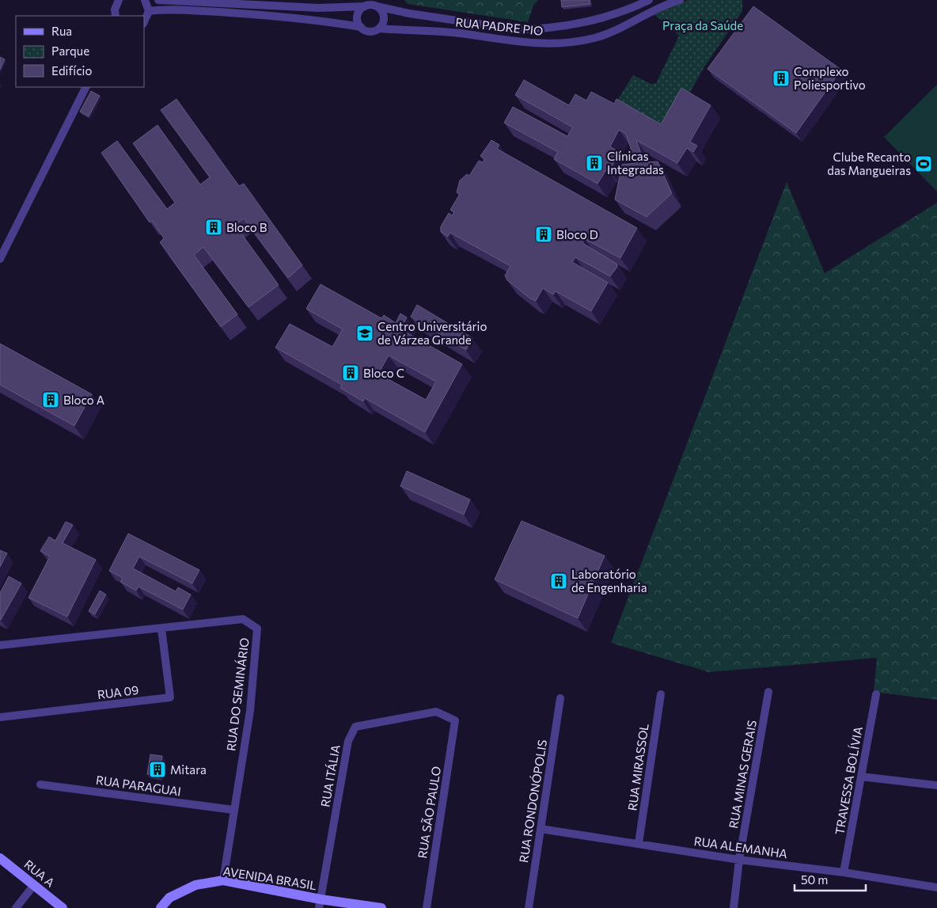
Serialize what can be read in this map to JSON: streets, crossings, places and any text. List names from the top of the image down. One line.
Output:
{"streets":{"street":["RUA PADRE PIO","RUA 09","RUA DO SEMINÁRIO","RUA MIRASSOL","RUA MINAS GERAIS","RUA ITÁLIA","TRAVESSA BOLÍVIA","RUA PARAGUAI","RUA RONDONÓPOLIS","RUA SÃO PAULO","RUA ALEMANHA","RUA A","AVENIDA BRASIL"]},"crossings":[["RUA 09","RUA DO SEMINÁRIO"],["RUA DO SEMINÁRIO","RUA PARAGUAI"],["RUA DO SEMINÁRIO","AVENIDA BRASIL"],["RUA MIRASSOL","RUA ALEMANHA"],["RUA MINAS GERAIS","RUA ALEMANHA"],["RUA ITÁLIA","RUA SÃO PAULO"],["RUA ITÁLIA","AVENIDA BRASIL"],["TRAVESSA BOLÍVIA","RUA ALEMANHA"],["RUA RONDONÓPOLIS","RUA ALEMANHA"]],"parks":["Praça da Saúde"],"places":{"building":["Complexo Poliesportivo","Clínicas Integradas","Bloco B","Bloco D","Bloco C","Bloco A","Laboratório de Engenharia","Mitara"],"sports":["Clube Recanto das Mangueiras"],"school or university":["Centro Universitário de Várzea Grande"]},"legend":["Rua","Parque","Edifício"],"scale_bar":"50 m"}
